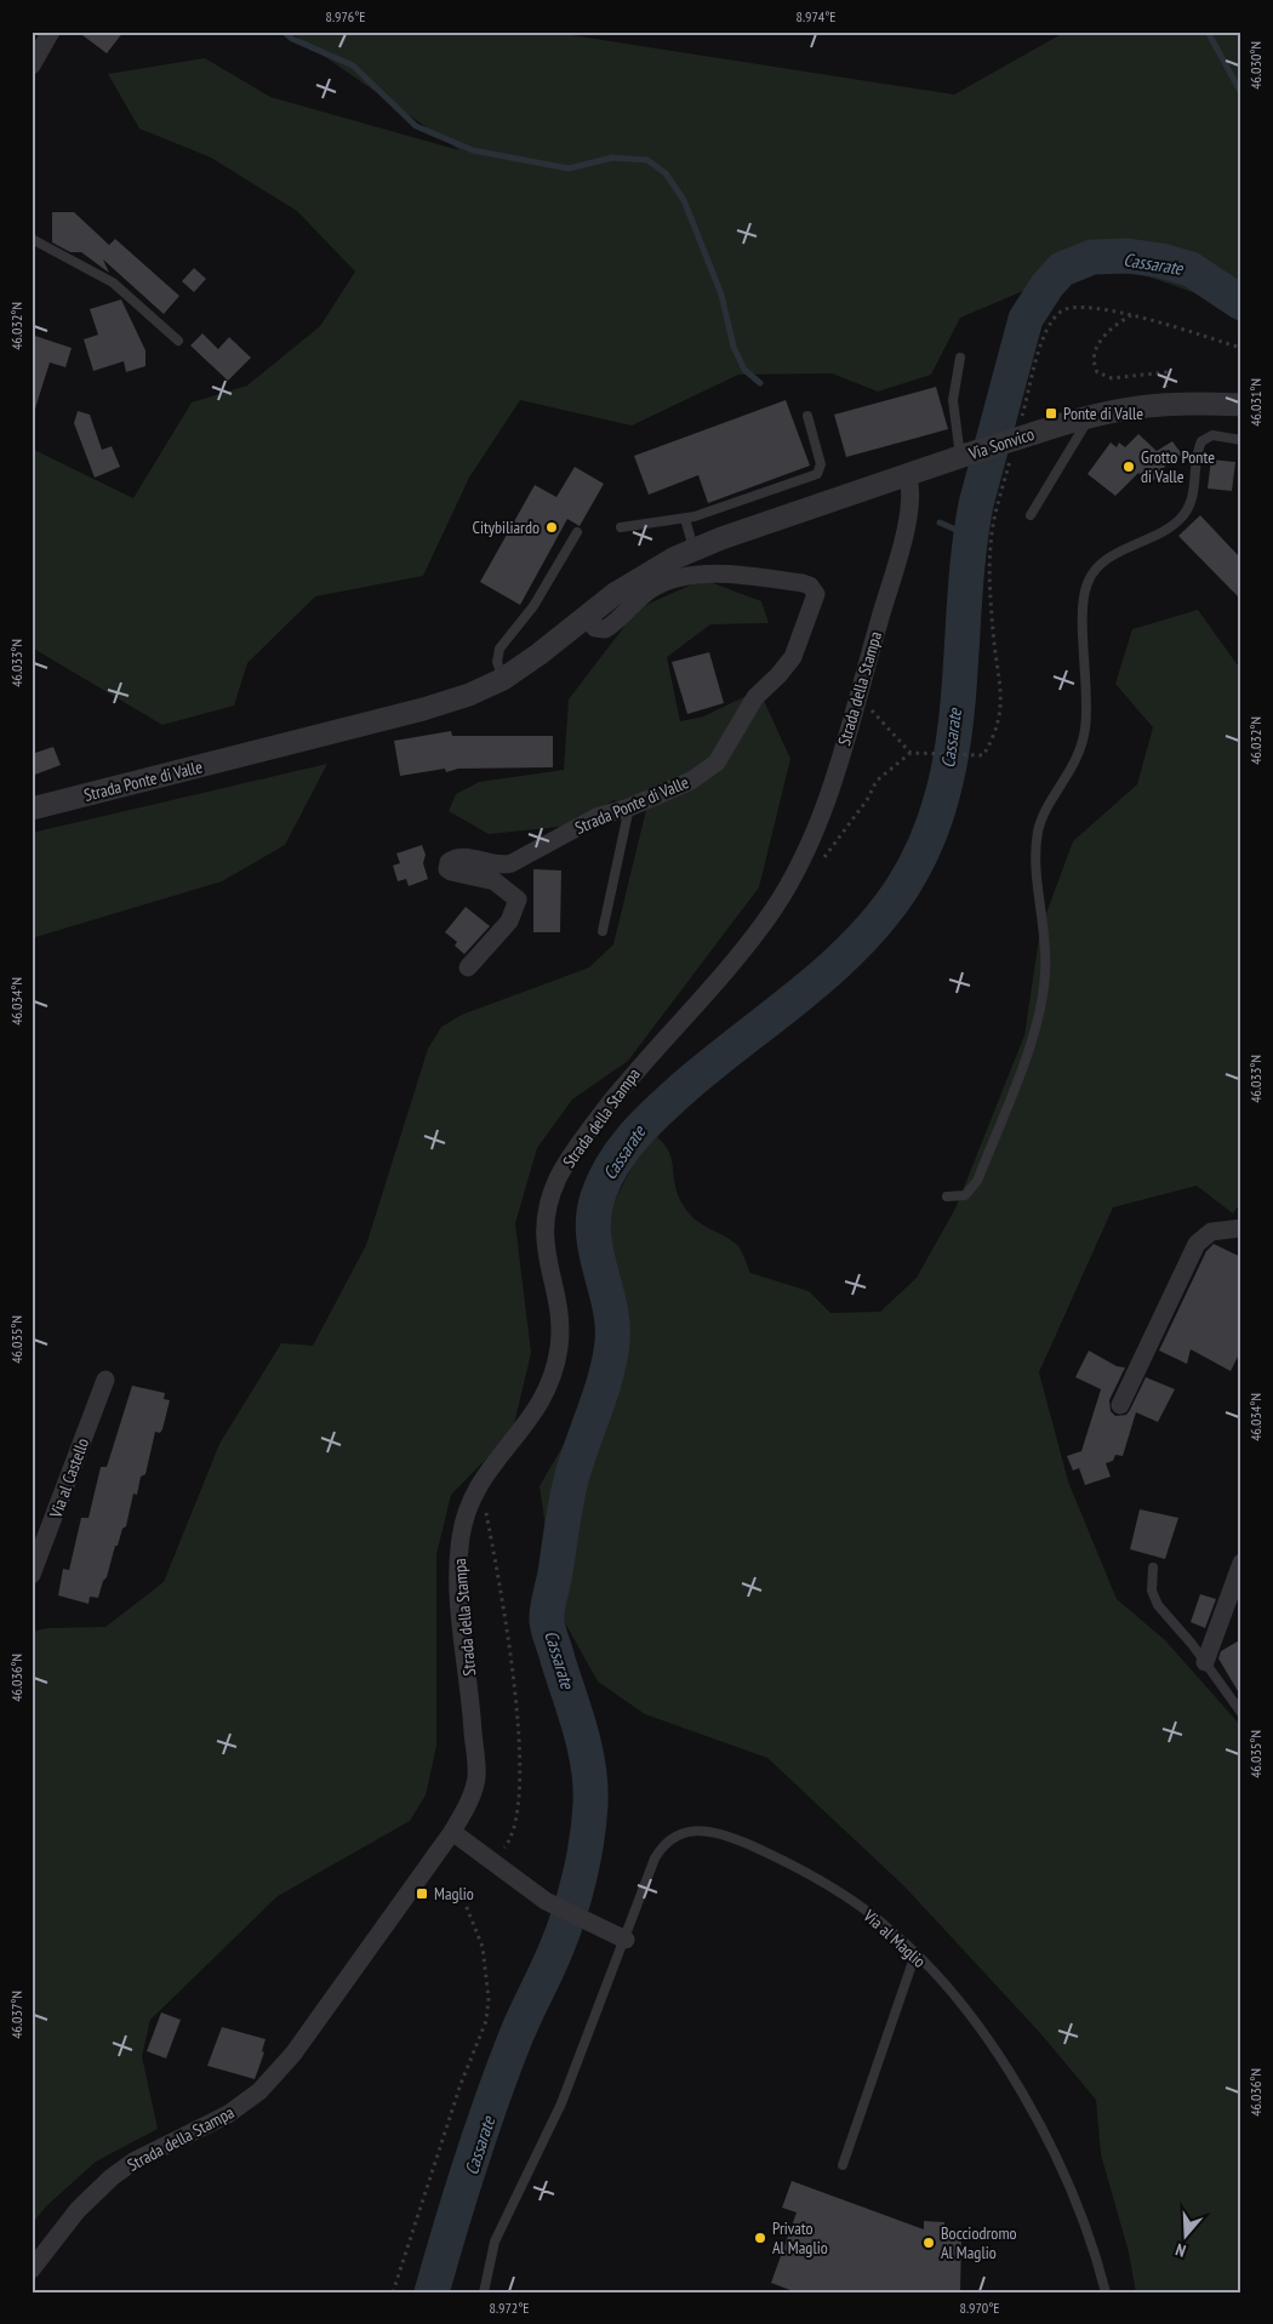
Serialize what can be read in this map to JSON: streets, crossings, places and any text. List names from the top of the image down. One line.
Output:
{"streets":{"street":["Via Sonvico","Strada della Stampa","Strada Ponte di Valle","Via al Castello"],"lane":["Via al Maglio"]},"crossings":[["Via Sonvico","Strada della Stampa"],["Via Sonvico","Strada Ponte di Valle"],["Strada della Stampa","Strada Ponte di Valle"]],"water":["Cassarate"],"places":{"transit":["Ponte di Valle","Maglio"],"other":["Grotto Ponte di Valle","Citybiliardo","Privato Al Maglio","Bocciodromo Al Maglio"]},"north":"bottom","coordinates":["8.976°E","8.974°E","46.030°N","46.032°N","46.031°N","46.033°N","46.034°N","46.035°N","46.036°N","46.037°N","8.972°E","8.970°E"]}
